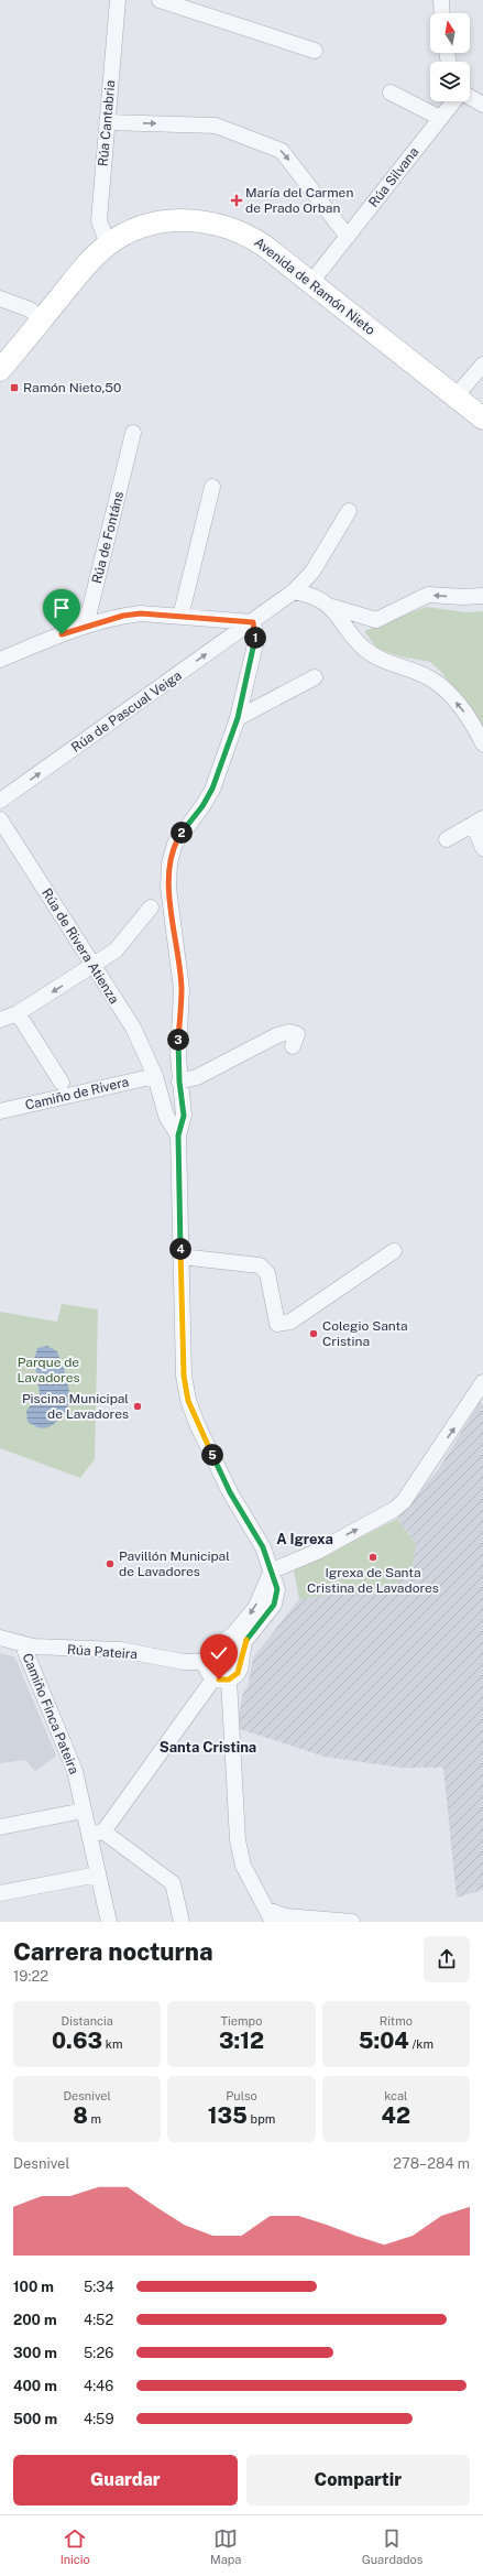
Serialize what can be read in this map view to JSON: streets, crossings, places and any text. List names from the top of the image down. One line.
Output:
{"streets":{"main road":["Avenida de Ramón Nieto"],"street":["Rúa Cantabria","Rúa Silvana","Rúa de Fontáns","Rúa de Pascual Veiga","Rúa de Rivera Atienza","Camiño de Rivera","Rúa Pateira","Camiño Finca Pateira"]},"crossings":[["Rúa Cantabria","Avenida de Ramón Nieto"],["Rúa Silvana","Avenida de Ramón Nieto"],["Rúa de Fontáns","Rúa de Pascual Veiga"],["Rúa de Rivera Atienza","Camiño de Rivera"],["Rúa Pateira","Camiño Finca Pateira"]],"one_way":["Rúa de Pascual Veiga"],"districts":["A Igrexa","Santa Cristina"],"parks":["Parque de Lavadores"],"places":{"health":["María del Carmen de Prado Orban"],"transit":["Ramón Nieto,50"],"other":["Colegio Santa Cristina","Piscina Municipal de Lavadores","Igrexa de Santa Cristina de Lavadores","Pavillón Municipal de Lavadores"]},"north":"top","page":{"pins":["1","2","3","4","5"],"heading":["Carrera nocturna","19:22"],"stats":[["Distancia","0.63 km"],["Tiempo","3:12"],["Ritmo","5:04 /km"],["Desnivel","8 m"],["Pulso","135 bpm"],["kcal","42"]],"chart":["Desnivel","278–284 m"],"list":[{"name":"100 m","note":"5:34"},{"name":"200 m","note":"4:52"},{"name":"300 m","note":"5:26"},{"name":"400 m","note":"4:46"},{"name":"500 m","note":"4:59"}],"buttons":["Guardar","Compartir"],"tabs":["Inicio","Mapa","Guardados"]}}
